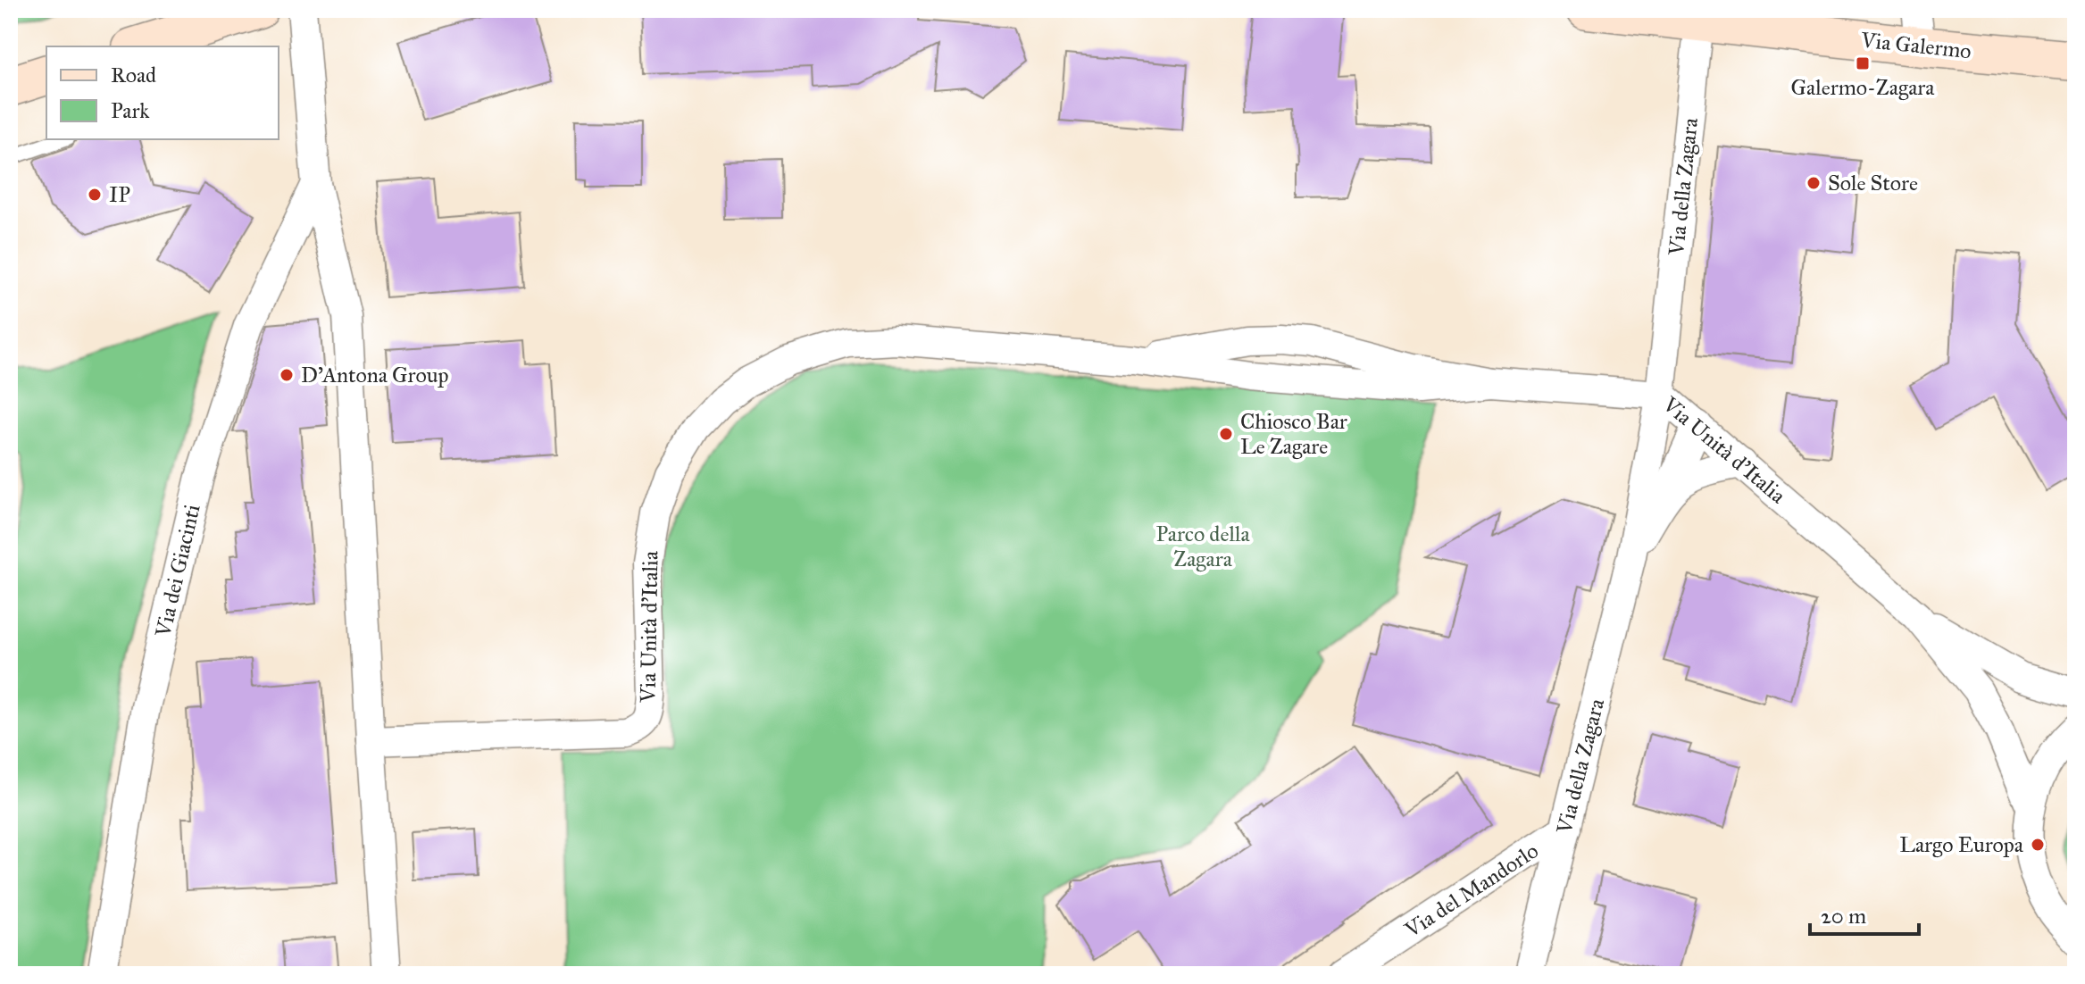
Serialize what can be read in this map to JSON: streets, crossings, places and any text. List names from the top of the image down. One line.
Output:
{"streets":{"main road":["Via Galermo"],"street":["Via della Zagara","Via Unità d'Italia","Via dei Giacinti","Via del Mandorlo"]},"crossings":[["Via Galermo","Via della Zagara"],["Via della Zagara","Via Unità d'Italia"],["Via della Zagara","Via del Mandorlo"]],"parks":["Parco della Zagara"],"places":{"transit":["Galermo-Zagara"],"other":["Sole Store","IP","D'Antona Group","Chiosco Bar Le Zagare","Largo Europa"]},"legend":["Road","Park"],"scale_bar":"20 m"}
